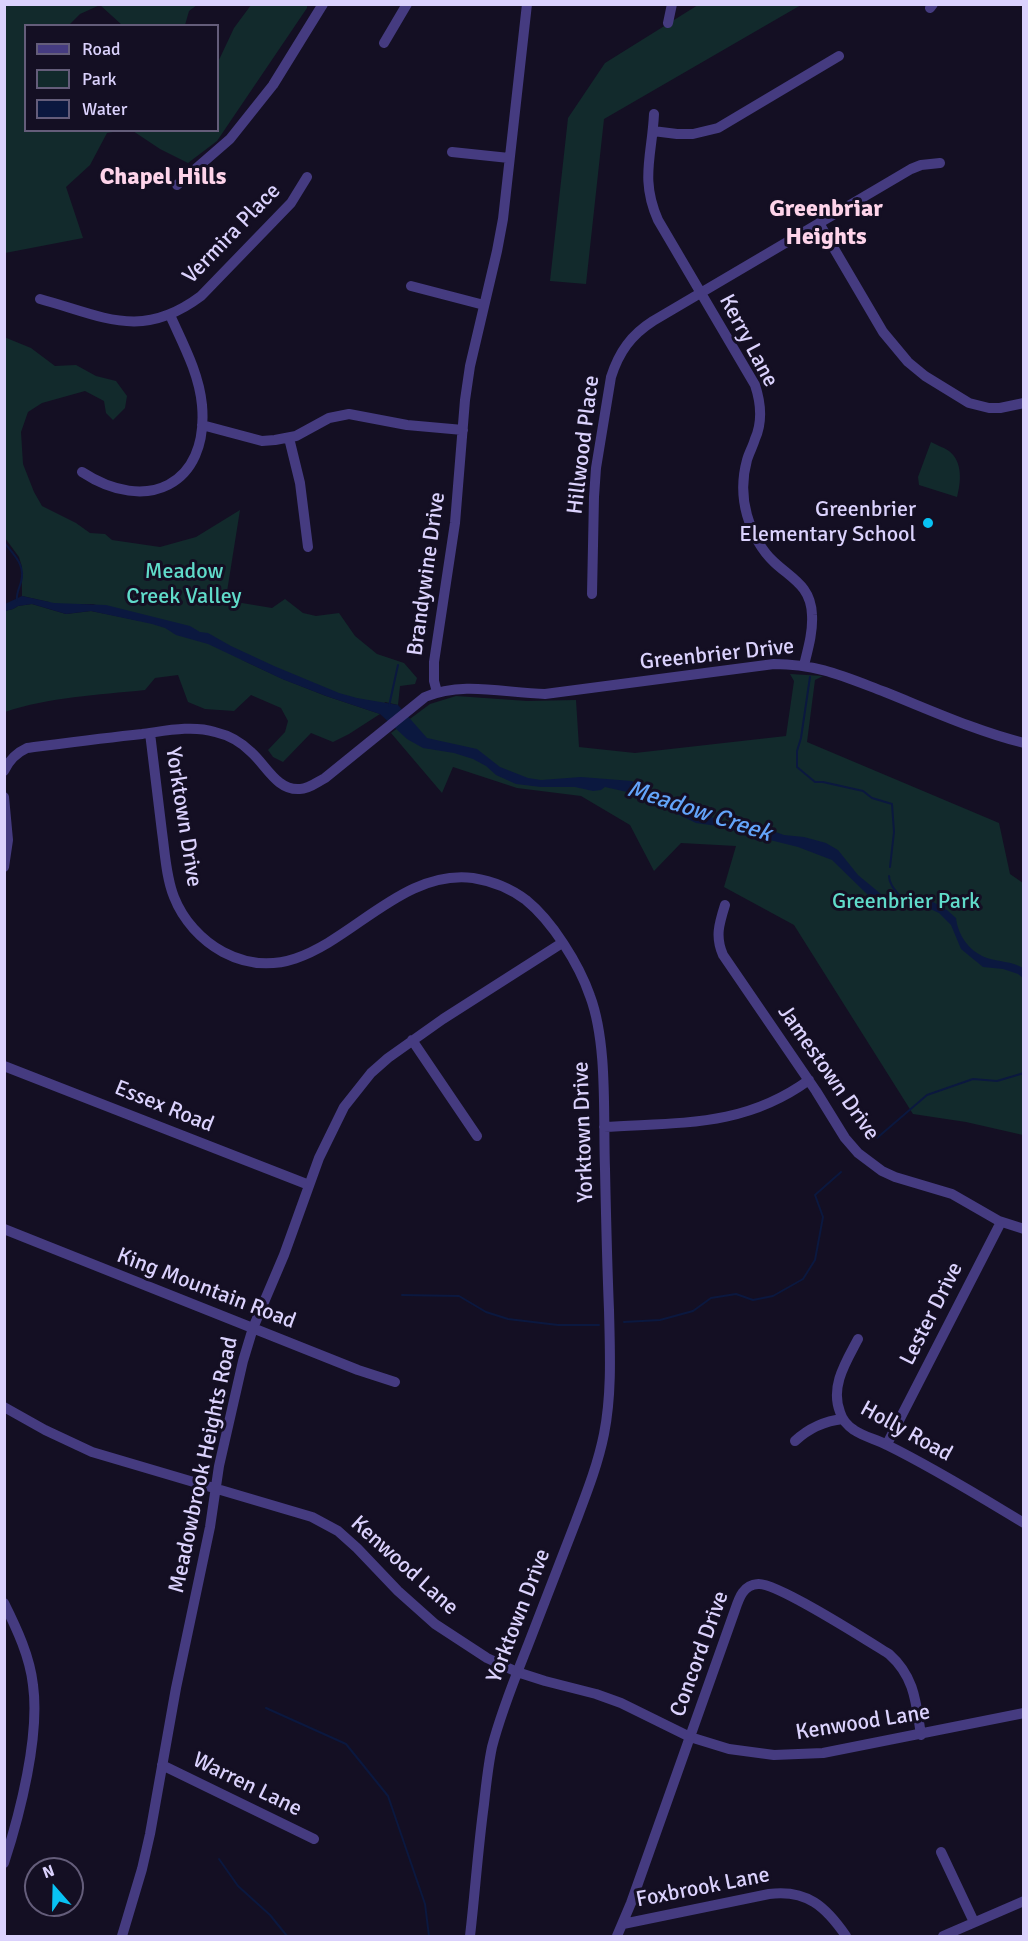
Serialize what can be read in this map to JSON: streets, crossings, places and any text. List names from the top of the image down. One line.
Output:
{"streets":{"street":["Vermira Place","Kerry Lane","Hillwood Place","Brandywine Drive","Greenbrier Drive","Yorktown Drive","Jamestown Drive","Essex Road","King Mountain Road","Lester Drive","Holly Road","Meadowbrook Heights Road","Kenwood Lane","Concord Drive","Warren Lane","Foxbrook Lane"]},"crossings":[["Kerry Lane","Hillwood Place"],["Kerry Lane","Greenbrier Drive"],["Brandywine Drive","Greenbrier Drive"],["Yorktown Drive","Meadowbrook Heights Road"],["Yorktown Drive","Kenwood Lane"],["Jamestown Drive","Lester Drive"],["Essex Road","Meadowbrook Heights Road"],["King Mountain Road","Meadowbrook Heights Road"],["Lester Drive","Holly Road"],["Meadowbrook Heights Road","Kenwood Lane"],["Meadowbrook Heights Road","Warren Lane"],["Kenwood Lane","Concord Drive"],["Concord Drive","Foxbrook Lane"]],"districts":["Chapel Hills","Greenbriar Heights"],"water":["Meadow Creek"],"parks":["Meadow Creek Valley","Greenbrier Park"],"places":["Greenbrier Elementary School"],"legend":["Road","Park","Water"],"north":"top"}
